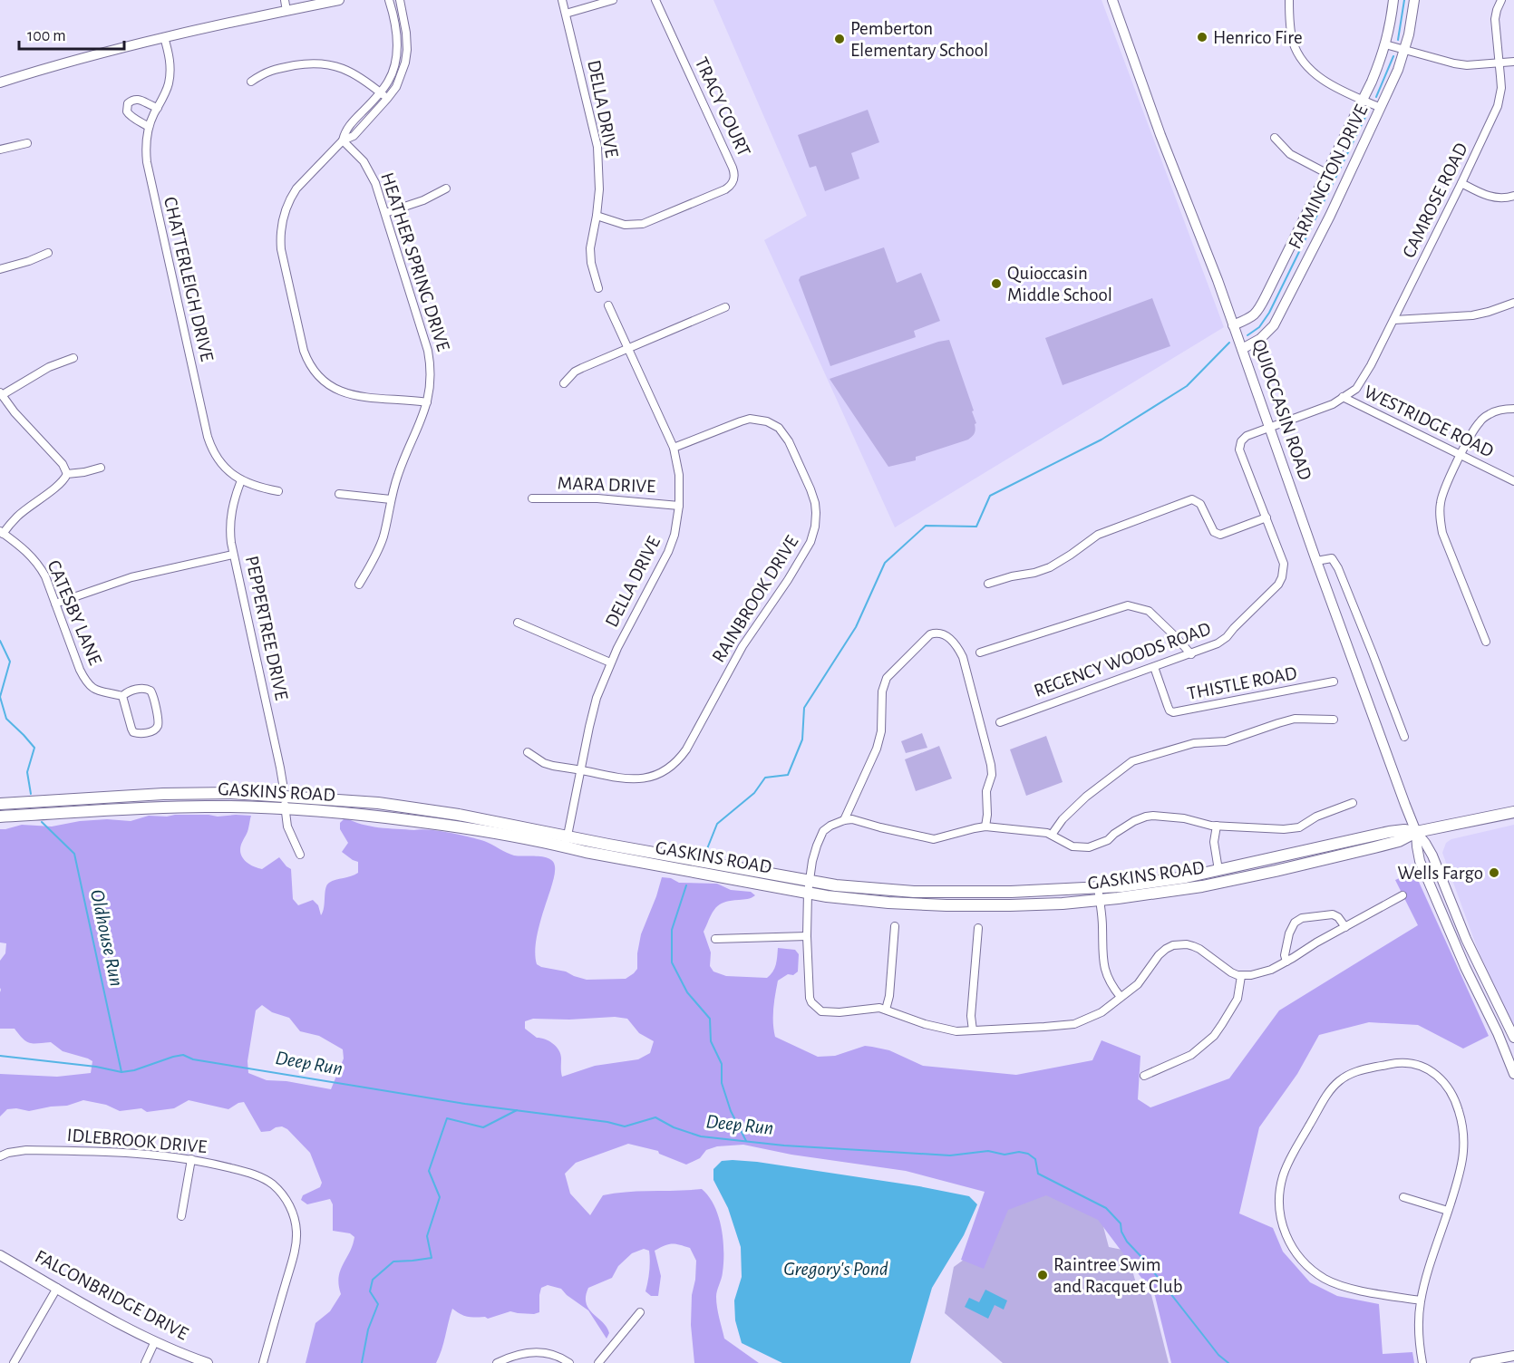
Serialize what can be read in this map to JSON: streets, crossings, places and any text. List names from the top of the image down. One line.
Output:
{"streets":{"main road":["GASKINS ROAD"],"street":["TRACY COURT","DELLA DRIVE","FARMINGTON DRIVE","CAMROSE ROAD","HEATHER SPRING DRIVE","CHATTERLEIGH DRIVE","QUIOCCASIN ROAD","WESTRIDGE ROAD","MARA DRIVE","RAINBROOK DRIVE","CATESBY LANE","PEPPERTREE DRIVE","REGENCY WOODS ROAD","THISTLE ROAD","IDLEBROOK DRIVE","FALCONBRIDGE DRIVE"]},"crossings":[["TRACY COURT","DELLA DRIVE"],["DELLA DRIVE","MARA DRIVE"],["DELLA DRIVE","RAINBROOK DRIVE"],["DELLA DRIVE","GASKINS ROAD"],["FARMINGTON DRIVE","QUIOCCASIN ROAD"],["CAMROSE ROAD","WESTRIDGE ROAD"],["CHATTERLEIGH DRIVE","PEPPERTREE DRIVE"],["QUIOCCASIN ROAD","WESTRIDGE ROAD"],["QUIOCCASIN ROAD","REGENCY WOODS ROAD"],["QUIOCCASIN ROAD","GASKINS ROAD"],["WESTRIDGE ROAD","REGENCY WOODS ROAD"],["REGENCY WOODS ROAD","THISTLE ROAD"]],"water":["Oldhouse Run","Deep Run","Gregory's Pond"],"places":["Henrico Fire","Pemberton Elementary School","Quioccasin Middle School","Wells Fargo","Raintree Swim and Racquet Club"],"scale_bar":"100 m"}
